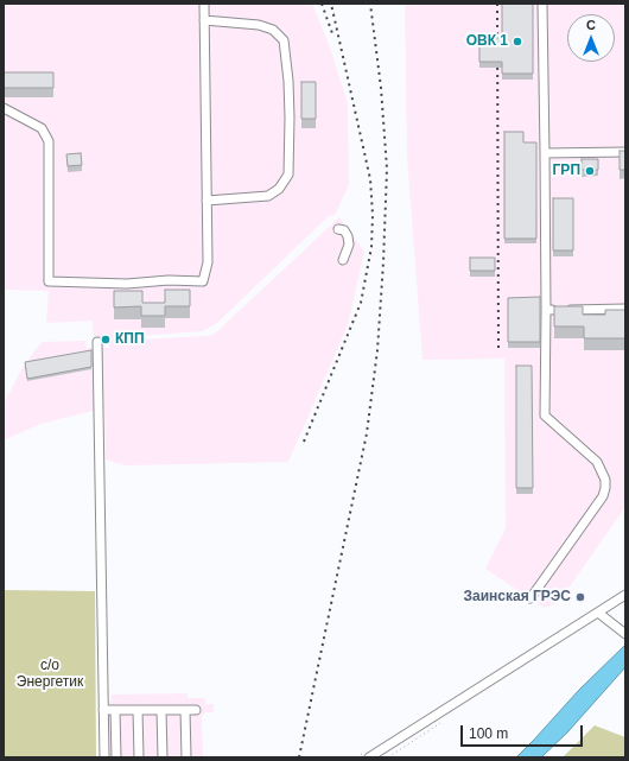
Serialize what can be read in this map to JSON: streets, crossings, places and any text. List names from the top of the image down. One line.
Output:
{"parks":["с/о Энергетик"],"places":["ОВК 1","ГРП","КПП","Заинская ГРЭС"],"scale_bar":"100 m","north":"top"}
